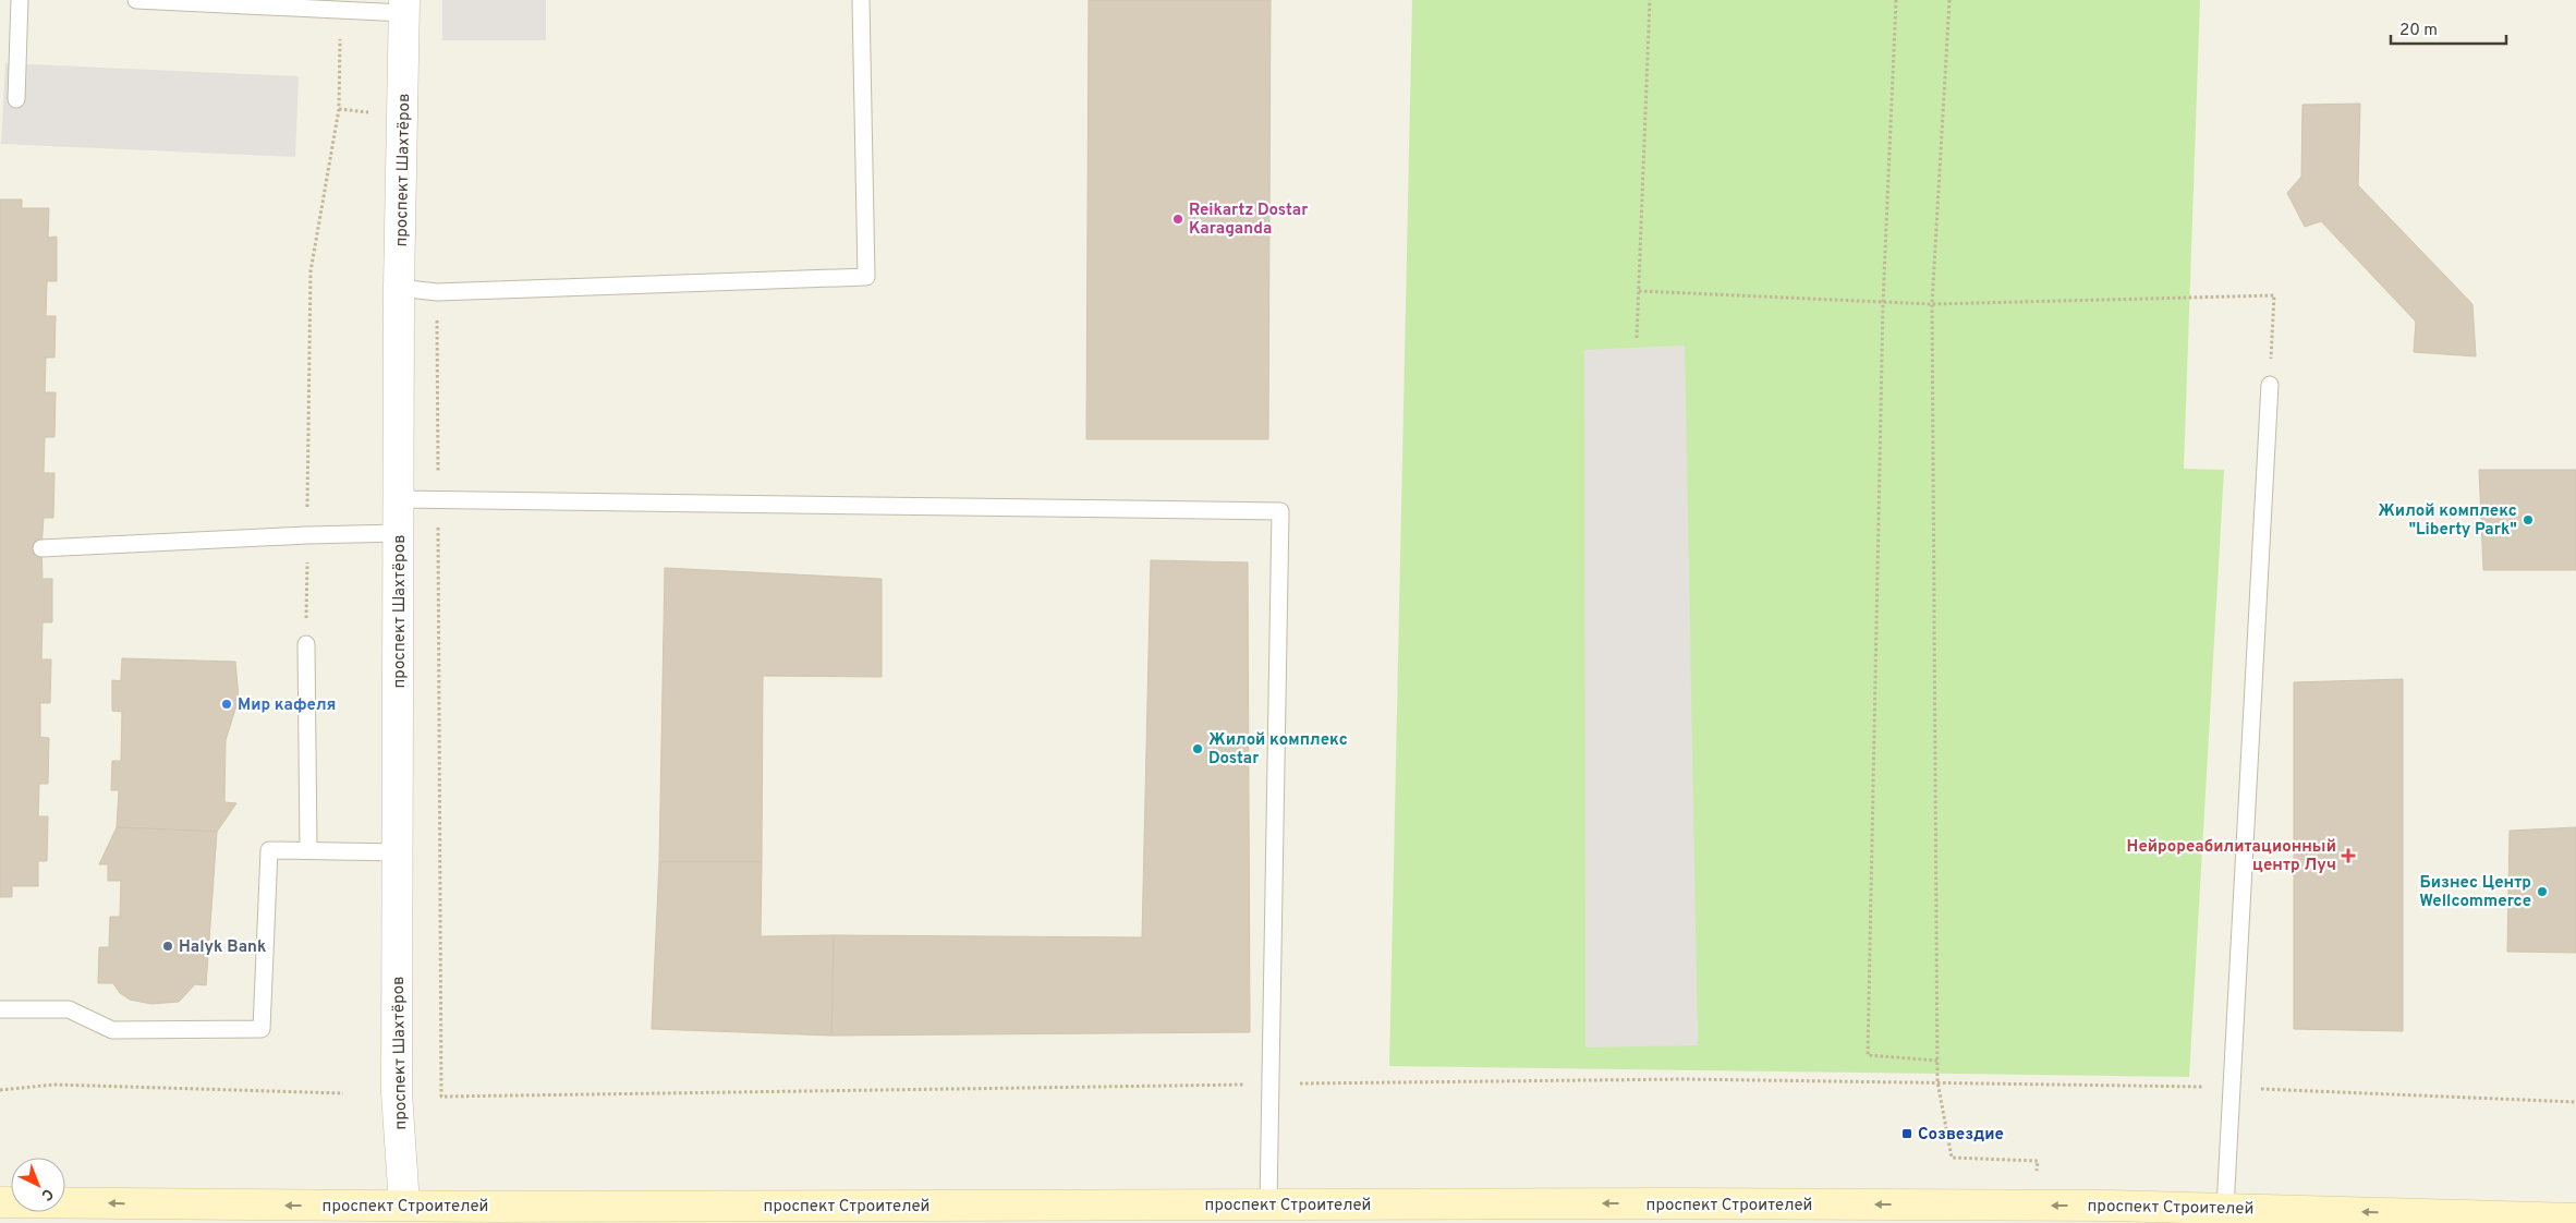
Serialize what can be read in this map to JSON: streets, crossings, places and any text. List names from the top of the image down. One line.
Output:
{"streets":{"main road":["проспект Строителей"],"street":["проспект Шахтёров"]},"crossings":[["проспект Шахтёров","проспект Строителей"]],"one_way":["проспект Строителей"],"places":{"other":["Reikartz Dostar Karaganda","Жилой комплекс \"Liberty Park\"","Мир кафеля","Жилой комплекс Dostar","Бизнес Центр Wellcommerce","Halyk Bank"],"health":["Нейрореабилитационный центр Луч"],"transit":["Созвездие"]},"scale_bar":"20 m","north":"bottom right"}
